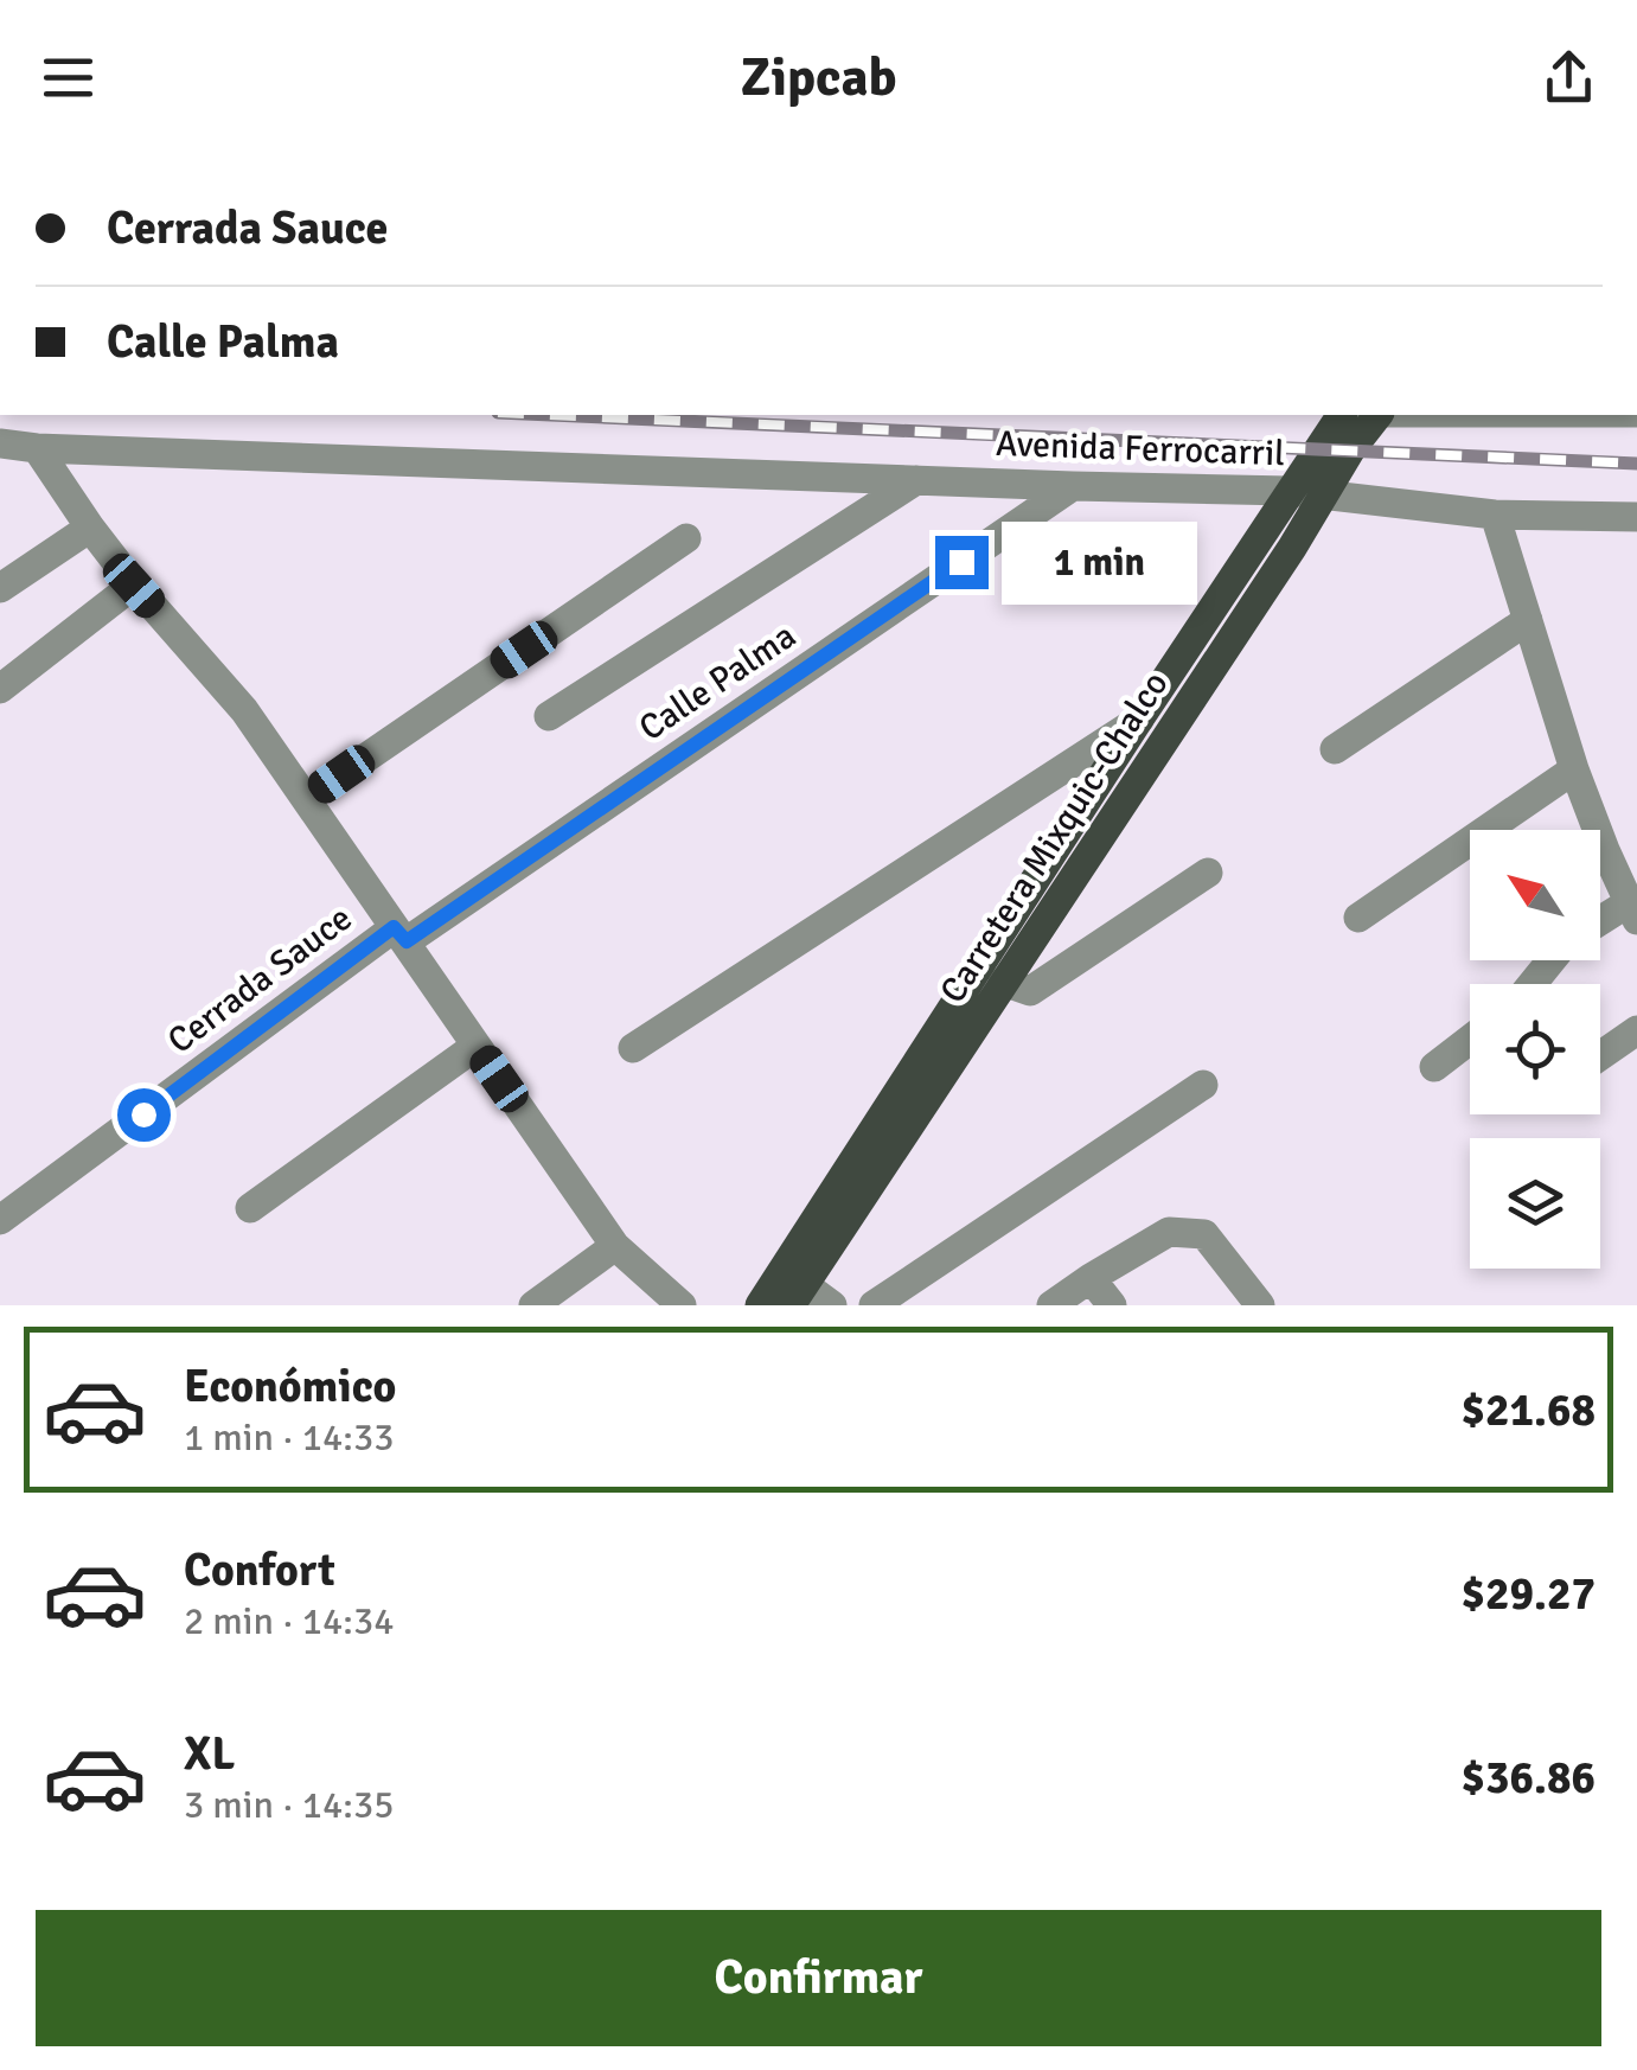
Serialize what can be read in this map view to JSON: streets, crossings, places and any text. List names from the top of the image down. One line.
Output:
{"streets":{"main road":["Carretera Mixquic-Chalco"],"street":["Avenida Ferrocarril","Calle Palma","Cerrada Sauce"]},"crossings":[["Avenida Ferrocarril","Calle Palma"],["Avenida Ferrocarril","Carretera Mixquic-Chalco"],["Calle Palma","Cerrada Sauce"]],"north":"top left","page":{"header":"Zipcab","banner":["Cerrada Sauce","Calle Palma"],"bubble":"1 min","list":[{"name":"Económico","note":"1 min · 14:33","value":"$21.68"},{"name":"Confort","note":"2 min · 14:34","value":"$29.27"},{"name":"XL","note":"3 min · 14:35","value":"$36.86"}],"buttons":"Confirmar"}}
